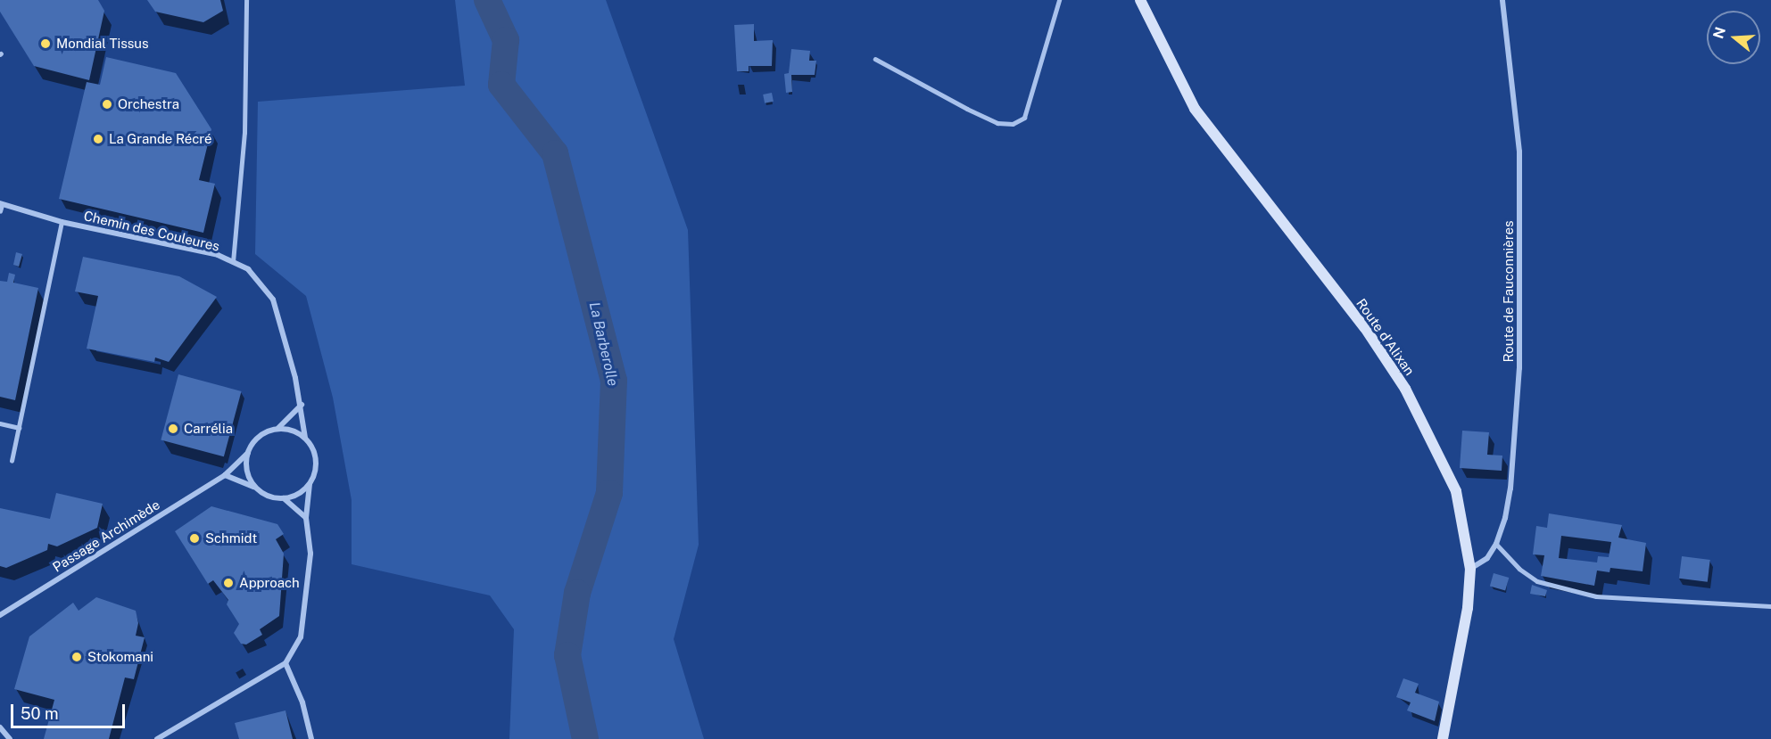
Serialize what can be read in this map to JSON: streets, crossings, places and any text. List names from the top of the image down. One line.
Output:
{"streets":{"street":["Chemin des Couleures","Route de Fauconnières","Route d'Alixan","Passage Archimède"]},"crossings":[["Chemin des Couleures","Passage Archimède"],["Route de Fauconnières","Route d'Alixan"]],"water":["La Barberolle"],"places":["Mondial Tissus","Orchestra","La Grande Récré","Carrélia","Schmidt","Approach","Stokomani"],"scale_bar":"50 m","north":"left"}
